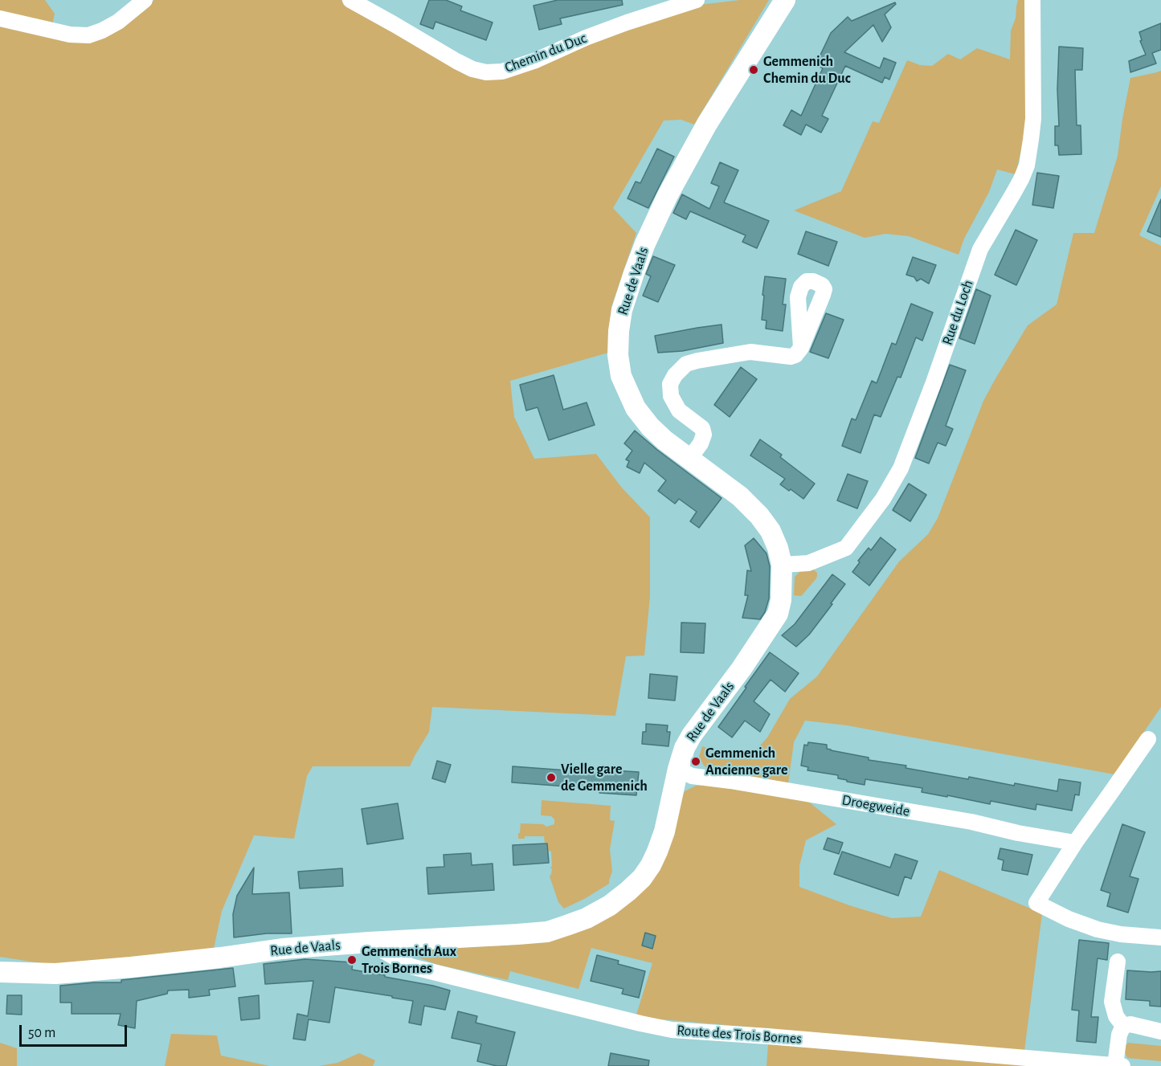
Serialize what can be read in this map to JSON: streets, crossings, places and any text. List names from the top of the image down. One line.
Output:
{"streets":{"main road":["Rue de Vaals"],"street":["Chemin du Duc","Rue du Loch","Droegweide","Route des Trois Bornes"]},"crossings":[["Rue de Vaals","Rue du Loch"],["Rue de Vaals","Droegweide"],["Rue de Vaals","Route des Trois Bornes"]],"places":["Gemmenich Chemin du Duc","Gemmenich Ancienne gare","Vielle gare de Gemmenich","Gemmenich Aux Trois Bornes"],"scale_bar":"50 m"}
